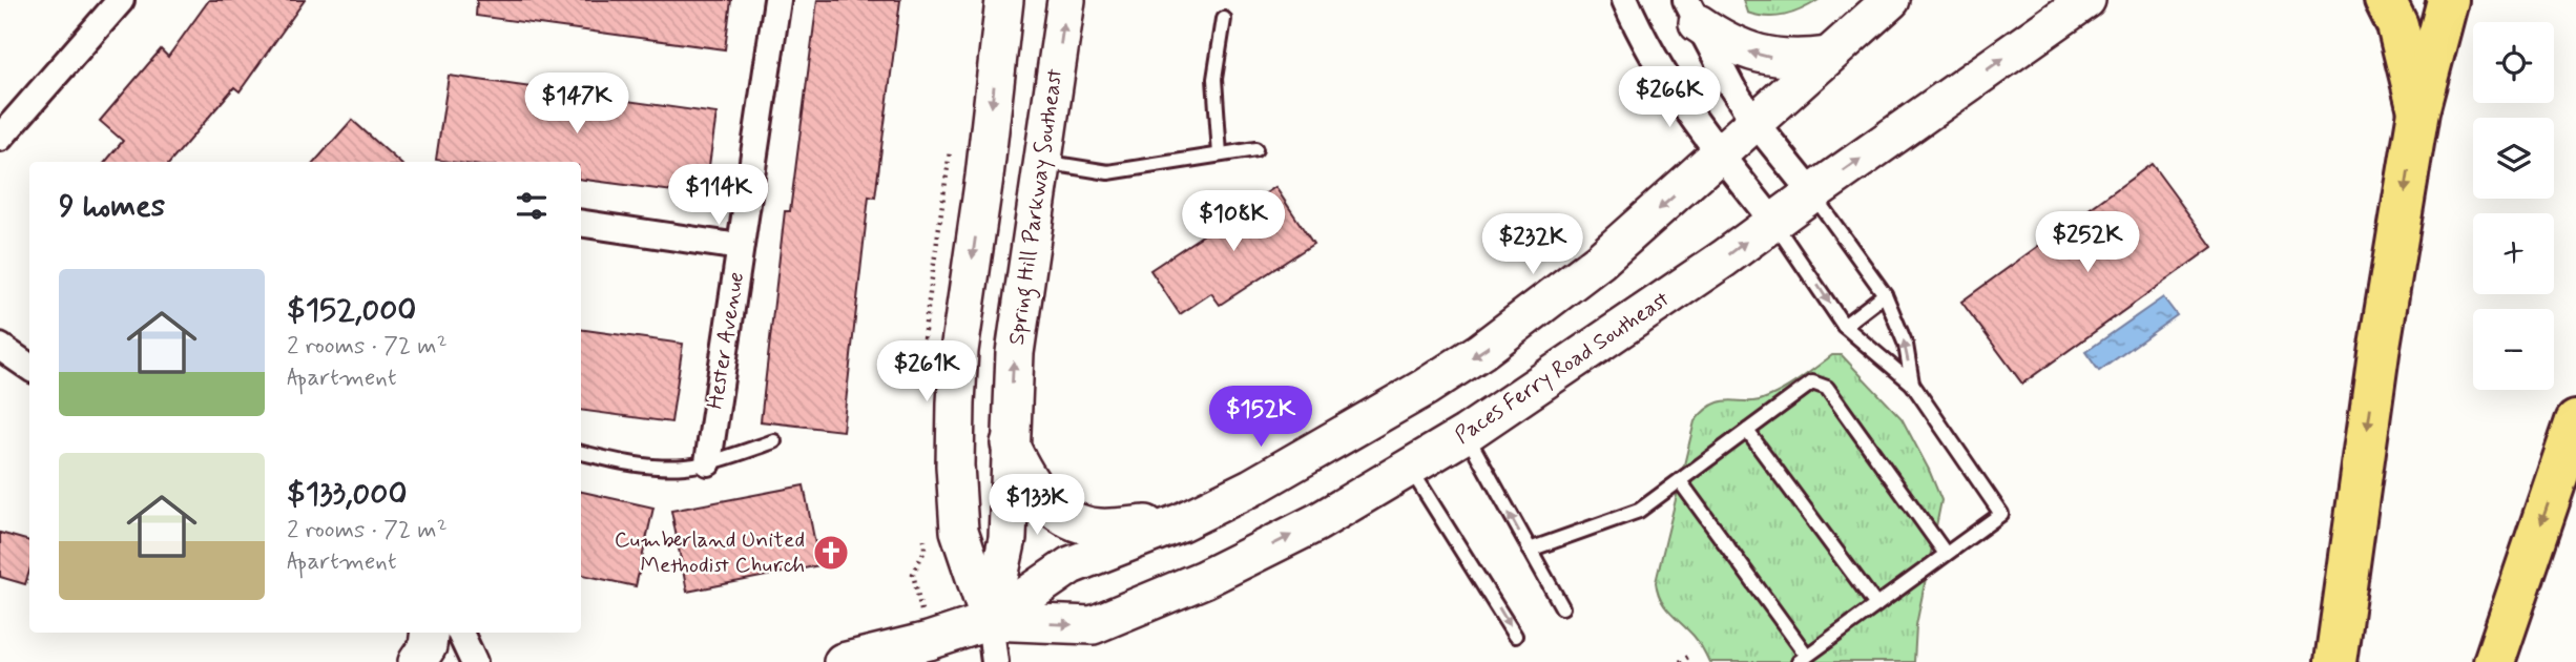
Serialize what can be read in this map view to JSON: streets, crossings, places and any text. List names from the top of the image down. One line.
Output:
{"streets":{"main road":["Spring Hill Parkway Southeast","Paces Ferry Road Southeast"],"street":["Hester Avenue"]},"crossings":[["Spring Hill Parkway Southeast","Paces Ferry Road Southeast"]],"places":{"church":["Cumberland United Methodist Church"]},"page":{"map_buttons":["+","−"],"price":["$266K","$147K","$114K","$108K","$252K","$232K","$261K","$152K","$133K"],"heading":"9 homes","list":[{"name":"$152,000","note":"2 rooms · 72 m² · Apartment"},{"name":"$133,000","note":"2 rooms · 72 m² · Apartment"}]}}
